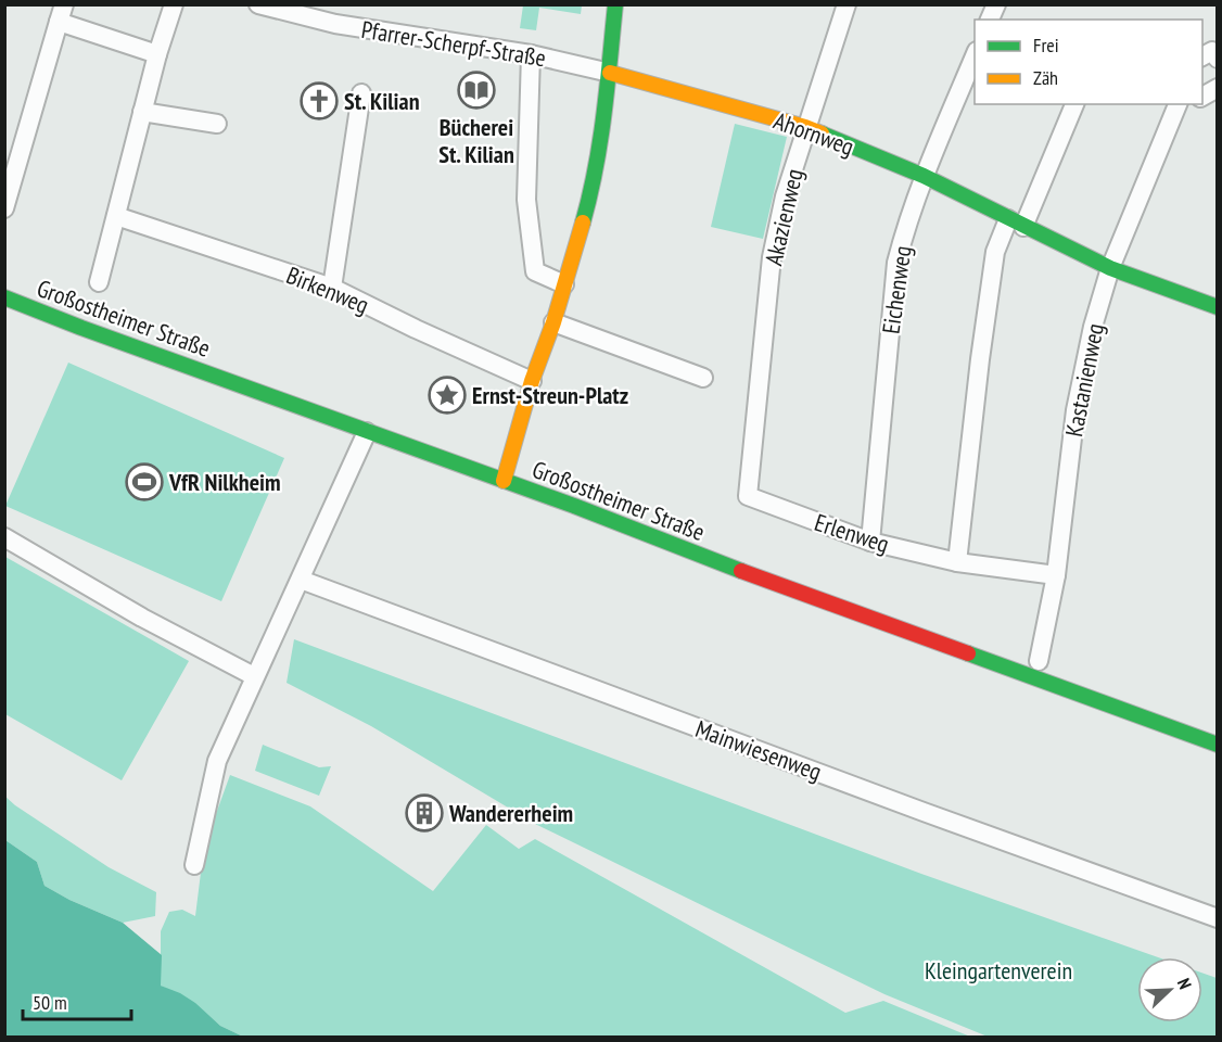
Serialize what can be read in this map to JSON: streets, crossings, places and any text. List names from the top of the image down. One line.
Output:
{"streets":{"main road":["Ahornweg","Großostheimer Straße"],"street":["Pfarrer-Scherpf-Straße","Akazienweg","Birkenweg","Eichenweg","Kastanienweg","Erlenweg","Mainwiesenweg"]},"crossings":[["Pfarrer-Scherpf-Straße","Ahornweg"],["Ahornweg","Akazienweg"],["Ahornweg","Eichenweg"],["Ahornweg","Kastanienweg"],["Akazienweg","Erlenweg"],["Eichenweg","Erlenweg"],["Kastanienweg","Erlenweg"]],"parks":["Kleingartenverein"],"places":{"library":["Bücherei St. Kilian"],"church":["St. Kilian"],"place":["Ernst-Streun-Platz"],"sports":["VfR Nilkheim"],"building":["Wandererheim"]},"legend":["Frei","Zäh"],"scale_bar":"50 m","north":"top right"}
